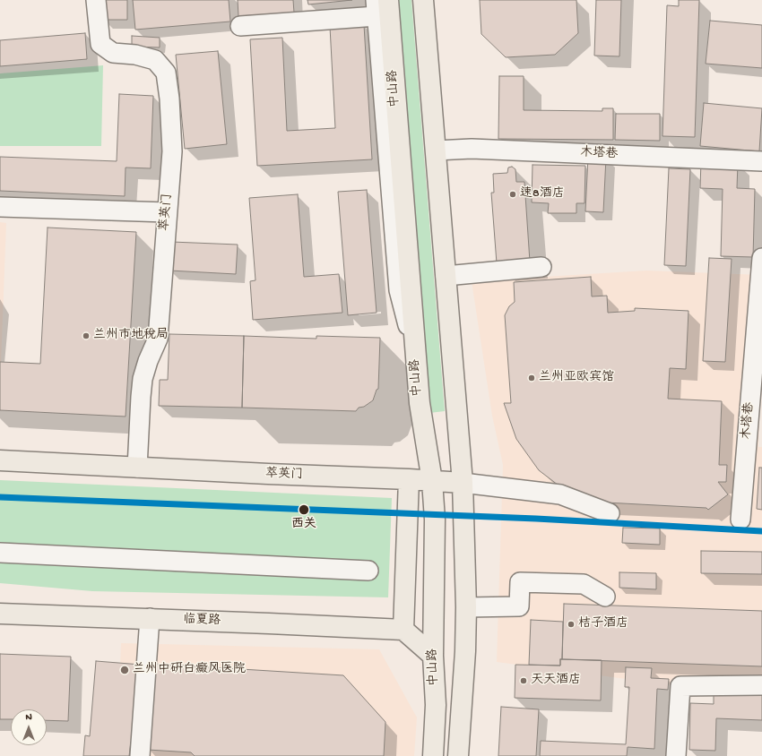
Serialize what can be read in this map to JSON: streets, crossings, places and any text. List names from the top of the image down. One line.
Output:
{"streets":{"main road":["中山路","萃英门","临夏路"],"street":["木塔巷"]},"crossings":[["中山路","萃英门"]],"places":["速8酒店","兰州市地税局","兰州亚欧宾馆","西关","桔子酒店","兰州中研白癜风医院","天天酒店"],"north":"top"}
